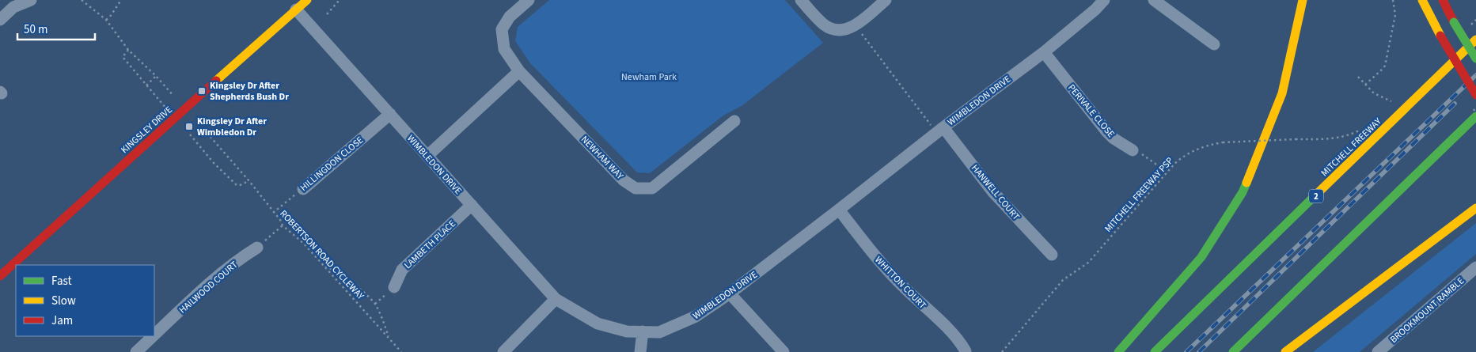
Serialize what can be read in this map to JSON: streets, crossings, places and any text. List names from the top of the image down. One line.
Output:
{"streets":{"main road":["KINGSLEY DRIVE","MITCHELL FREEWAY","2"],"street":["WIMBLEDON DRIVE","PERIVALE CLOSE","NEWHAM WAY","HILLINGDON CLOSE","HANWELL COURT","LAMBETH PLACE","WHITTON COURT","HAILWOOD COURT","BROOKMOUNT RAMBLE"],"path":["MITCHELL FREEWAY PSP","ROBERTSON ROAD CYCLEWAY"]},"crossings":[["WIMBLEDON DRIVE","PERIVALE CLOSE"],["WIMBLEDON DRIVE","KINGSLEY DRIVE"],["WIMBLEDON DRIVE","HILLINGDON CLOSE"],["WIMBLEDON DRIVE","HANWELL COURT"],["WIMBLEDON DRIVE","LAMBETH PLACE"],["WIMBLEDON DRIVE","WHITTON COURT"],["HILLINGDON CLOSE","ROBERTSON ROAD CYCLEWAY"]],"parks":["Newham Park"],"places":{"transit":["Kingsley Dr After Shepherds Bush Dr","Kingsley Dr After Wimbledon Dr"]},"legend":["Fast","Slow","Jam"],"scale_bar":"50 m"}
